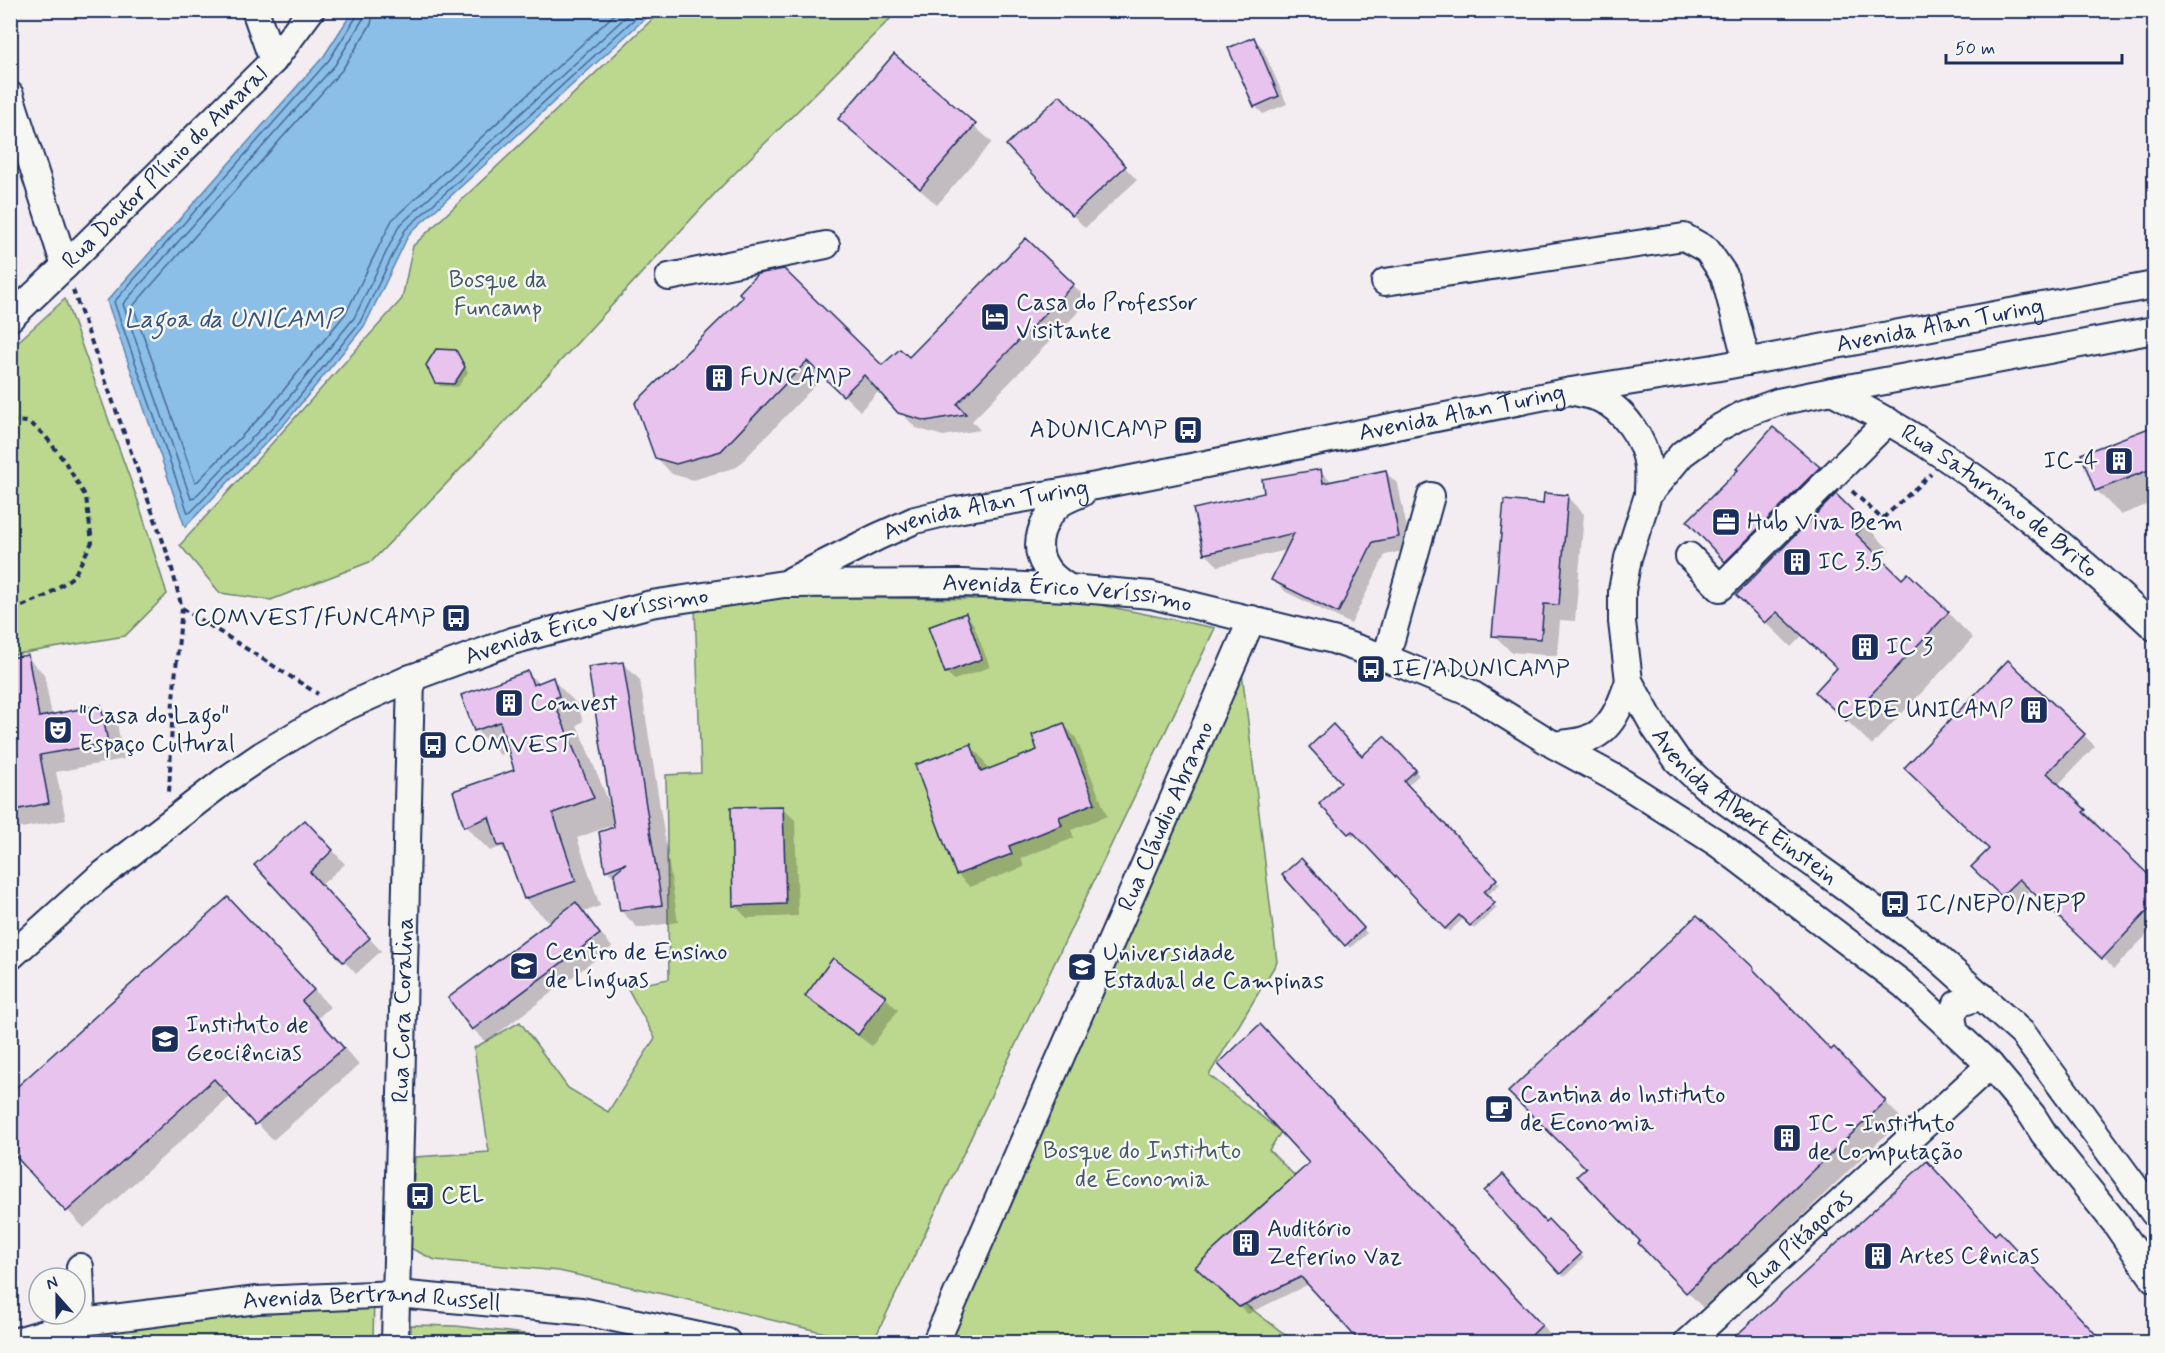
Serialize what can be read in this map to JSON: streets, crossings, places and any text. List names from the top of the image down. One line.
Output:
{"streets":{"street":["Rua Doutor Plínio do Amaral","Avenida Alan Turing","Rua Saturnino de Brito","Avenida Érico Veríssimo","Avenida Albert Einstein","Rua Cláudio Abramo","Rua Cora Coralina","Rua Pitágoras","Avenida Bertrand Russell"]},"crossings":[["Avenida Alan Turing","Rua Saturnino de Brito"],["Avenida Alan Turing","Avenida Érico Veríssimo"],["Avenida Alan Turing","Avenida Albert Einstein"],["Rua Saturnino de Brito","Avenida Albert Einstein"],["Avenida Érico Veríssimo","Avenida Albert Einstein"],["Avenida Érico Veríssimo","Rua Cláudio Abramo"],["Avenida Érico Veríssimo","Rua Cora Coralina"],["Avenida Albert Einstein","Rua Cláudio Abramo"],["Avenida Albert Einstein","Rua Pitágoras"],["Rua Cora Coralina","Avenida Bertrand Russell"]],"water":["Lagoa da UNICAMP"],"parks":["Bosque da Funcamp","Bosque do Instituto de Economia"],"places":{"hotel":["Casa do Professor Visitante"],"building":["FUNCAMP","IC-4","IC 3.5","IC 3","Comvest","CEDE UNICAMP","IC - Instituto de Computação","Auditório Zeferino Vaz","Artes Cênicas"],"bus stop":["ADUNICAMP","COMVEST/FUNCAMP","IE/ADUNICAMP","COMVEST","IC/NEPO/NEPP","CEL"],"office":["Hub Viva Bem"],"theatre":["\"Casa do Lago\" Espaço Cultural"],"school or university":["Centro de Ensino de Línguas","Universidade Estadual de Campinas","Instituto de Geociências"],"cafe":["Cantina do Instituto de Economia"]},"scale_bar":"50 m","north":"top"}
